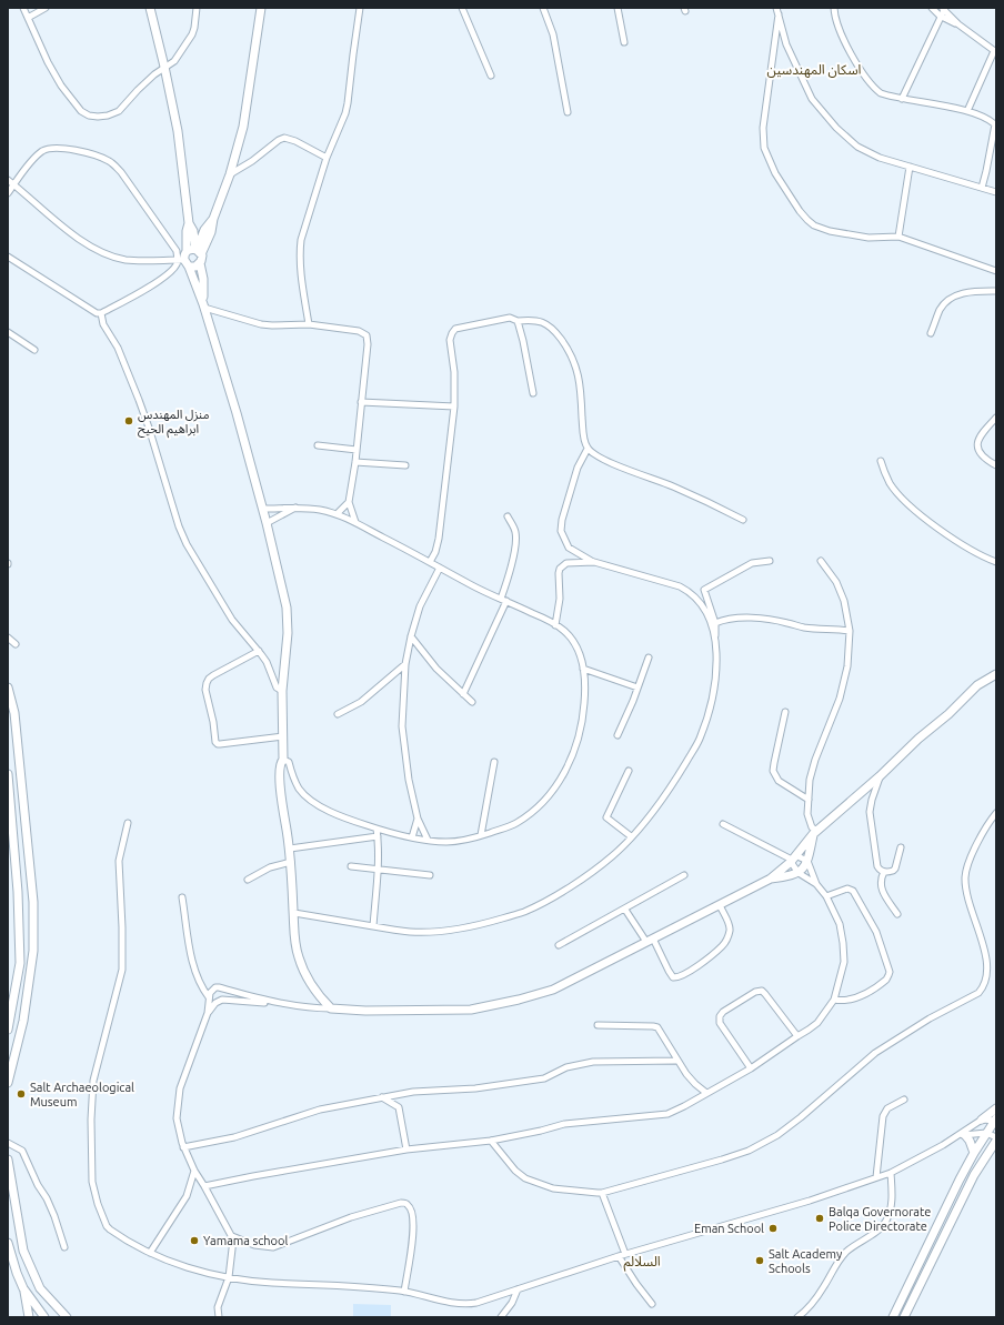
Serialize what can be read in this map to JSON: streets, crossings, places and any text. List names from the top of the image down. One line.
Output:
{"districts":["اسكان المهندسين","السلالم"],"places":["منزل المهندس ابراهيم الحيح","Salt Archaeological Museum","Balqa Governorate Police Directorate","Eman School","Yamama school","Salt Academy Schools"]}
